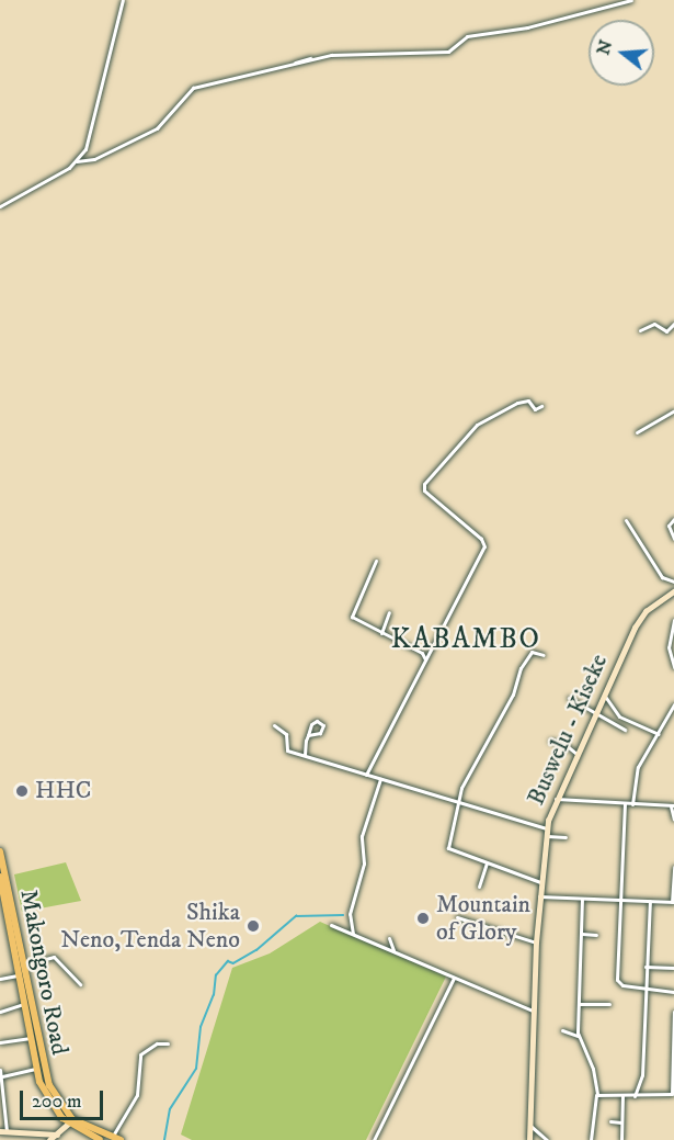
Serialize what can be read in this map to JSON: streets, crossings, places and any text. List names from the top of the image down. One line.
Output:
{"streets":{"main road":["Buswelu - Kiseke","Makongoro Road"]},"districts":["KABAMBO"],"places":["HHC","Mountain of Glory","Shika Neno,Tenda Neno"],"scale_bar":"200 m","north":"left"}
